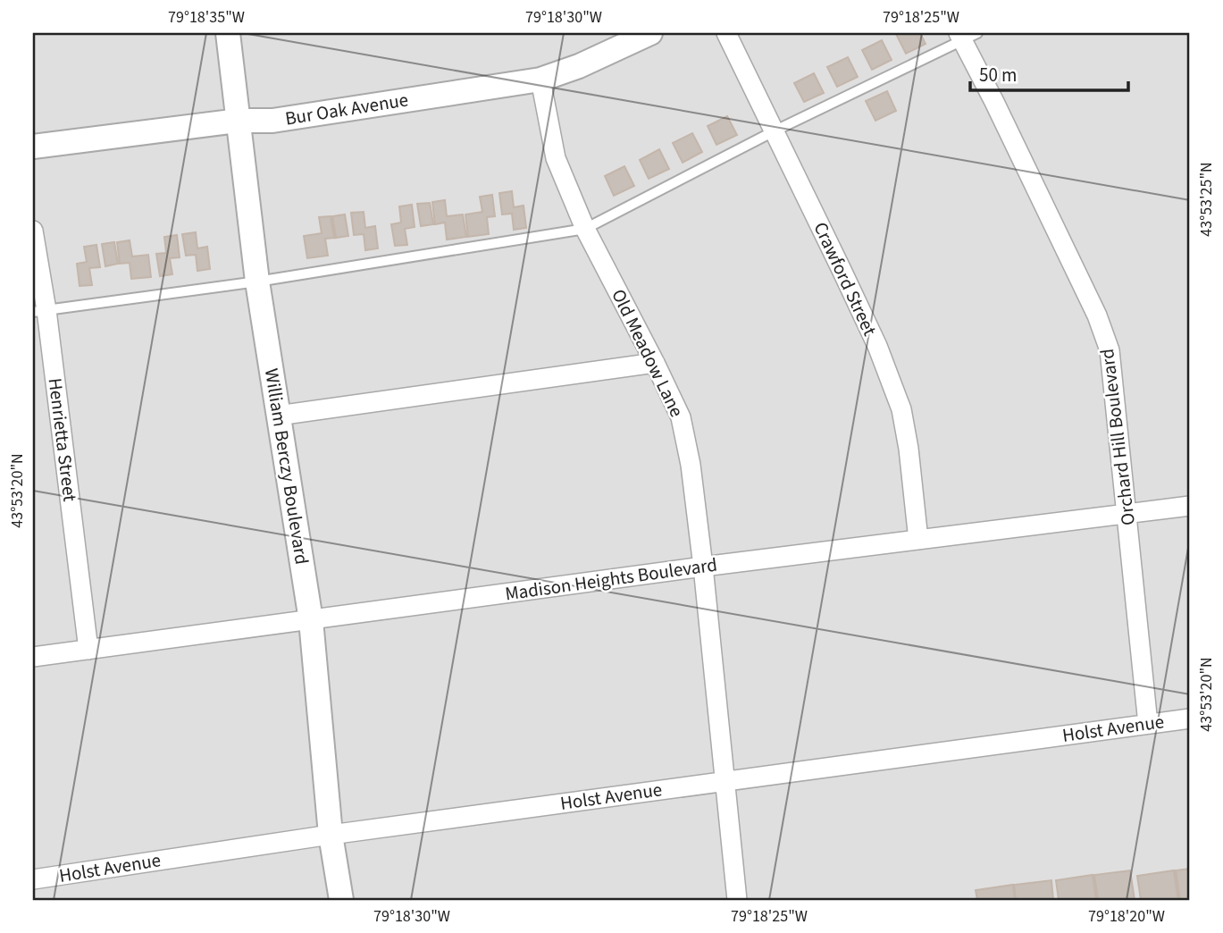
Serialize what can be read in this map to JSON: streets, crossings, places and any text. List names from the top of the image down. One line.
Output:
{"streets":{"street":["Bur Oak Avenue","Crawford Street","Old Meadow Lane","Orchard Hill Boulevard","Henrietta Street","William Berczy Boulevard","Madison Heights Boulevard","Holst Avenue"]},"crossings":[["Bur Oak Avenue","Old Meadow Lane"],["Bur Oak Avenue","William Berczy Boulevard"],["Crawford Street","Madison Heights Boulevard"],["Old Meadow Lane","Madison Heights Boulevard"],["Old Meadow Lane","Holst Avenue"],["Orchard Hill Boulevard","Madison Heights Boulevard"],["Orchard Hill Boulevard","Holst Avenue"],["Henrietta Street","Madison Heights Boulevard"],["William Berczy Boulevard","Madison Heights Boulevard"],["William Berczy Boulevard","Holst Avenue"]],"scale_bar":"50 m","coordinates":["79°18'35\"W","79°18'30\"W","79°18'25\"W","43°53'25\"N","43°53'20\"N","79°18'20\"W"]}
